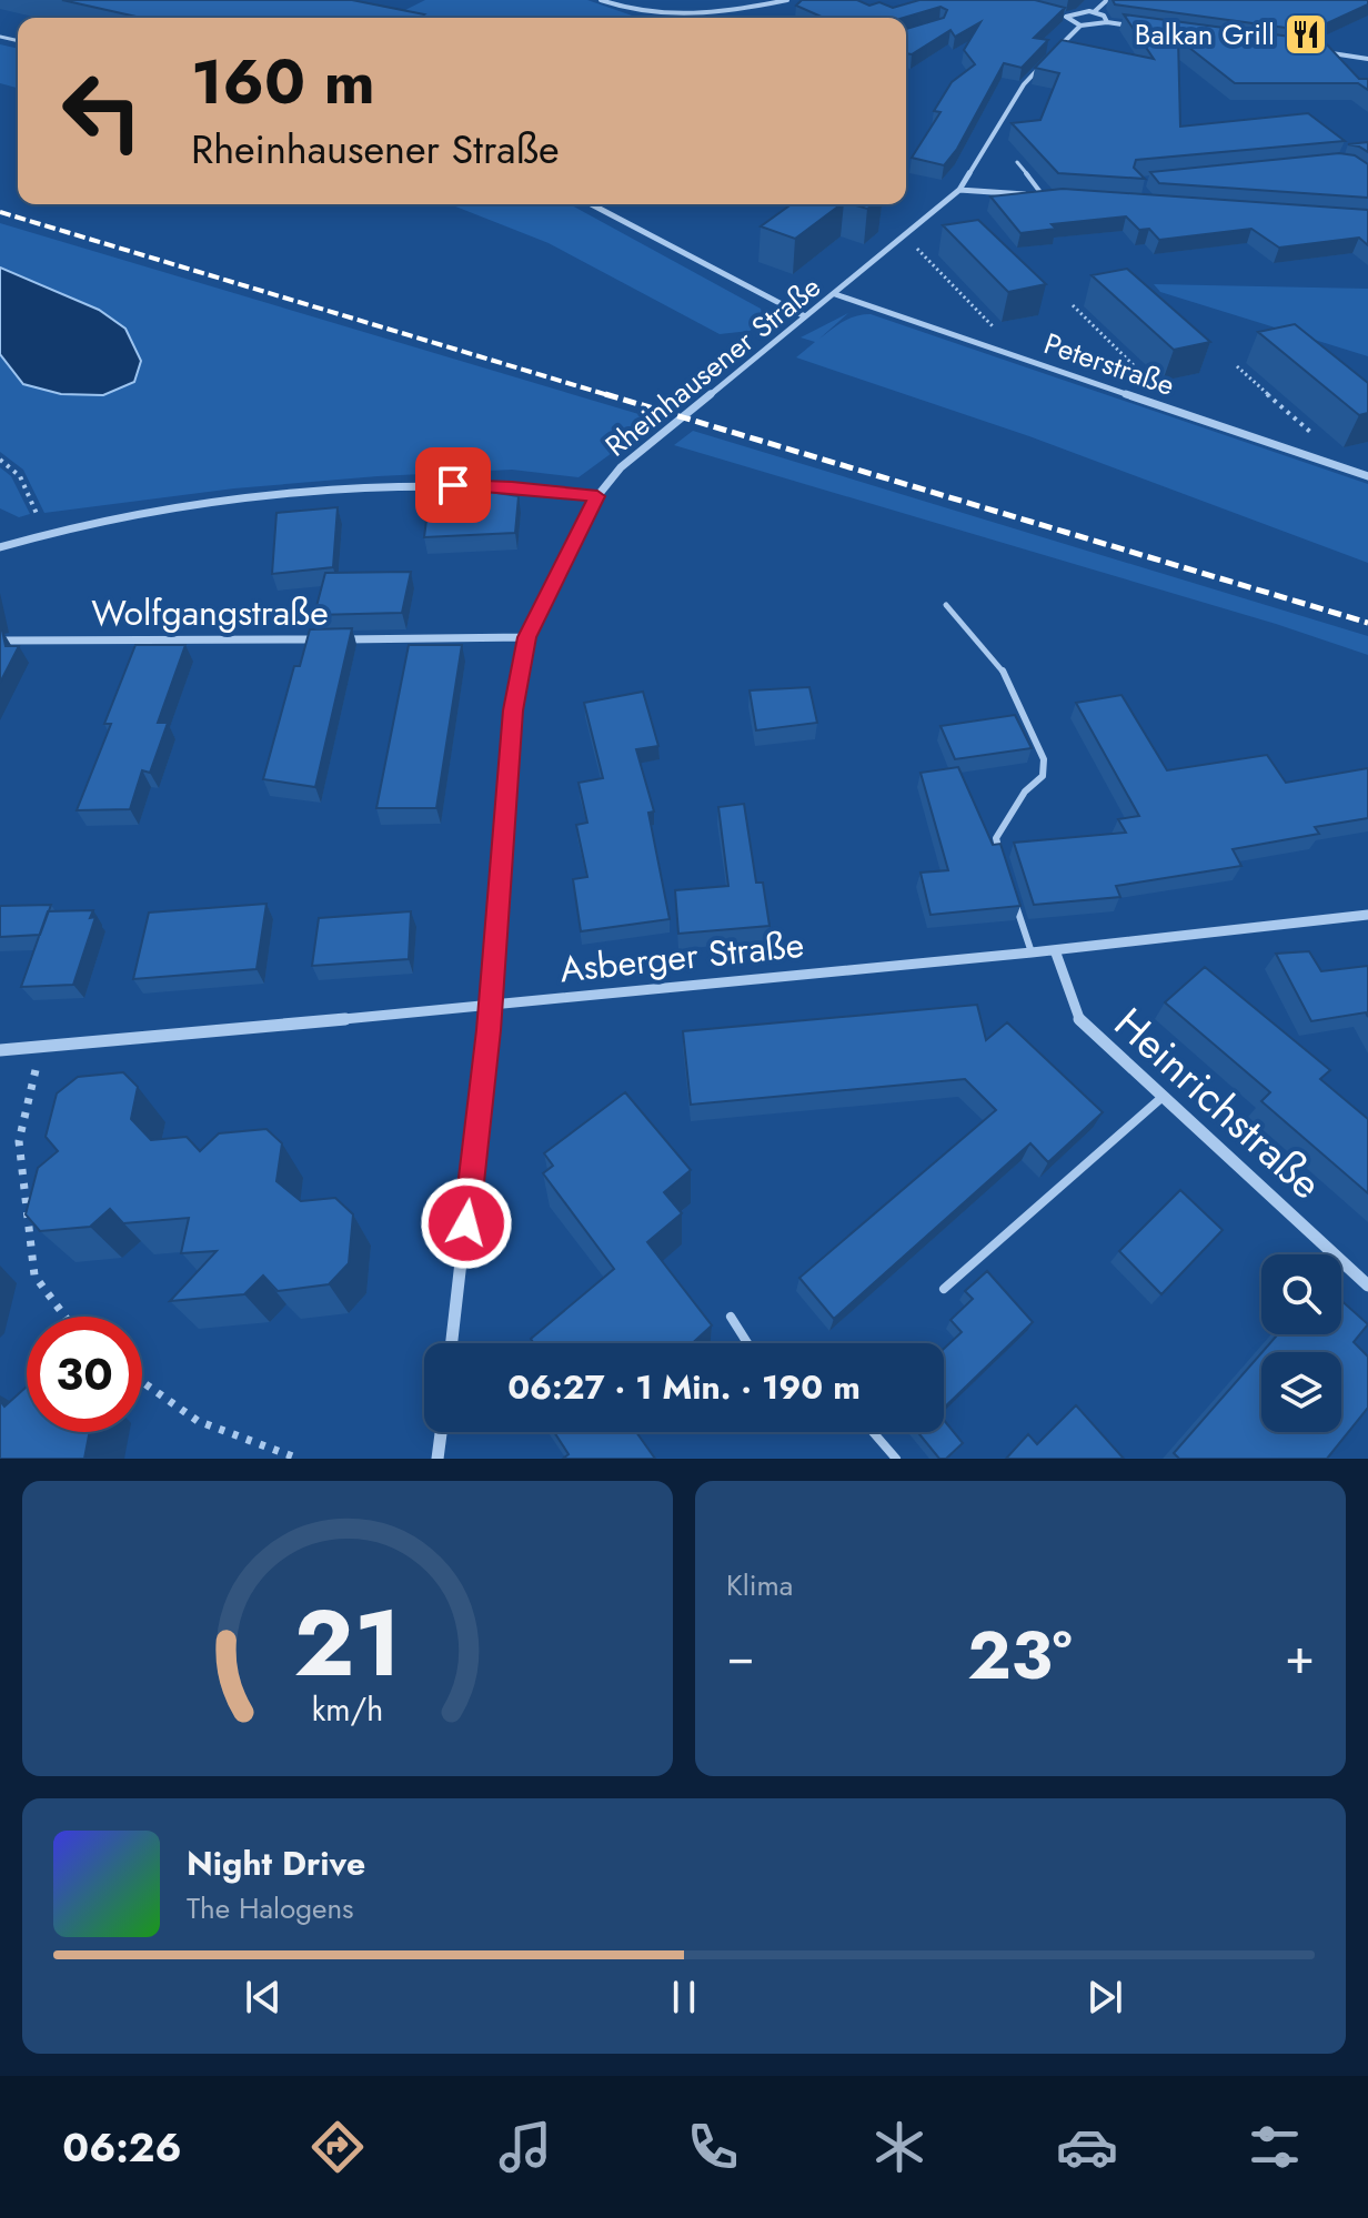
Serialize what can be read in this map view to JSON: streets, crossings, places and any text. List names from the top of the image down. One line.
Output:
{"streets":{"street":["Peterstraße","Rheinhausener Straße","Wolfgangstraße","Asberger Straße","Heinrichstraße"]},"crossings":[["Peterstraße","Rheinhausener Straße"],["Asberger Straße","Heinrichstraße"]],"places":{"restaurant":["Balkan Grill"]},"page":{"turn":["160 m","Rheinhausener Straße"],"limit":"30","trip":"06:27 · 1 Min. · 190 m","tile":"Klima","heat":["−","23°","+"],"song":["Night Drive","The Halogens"],"tabs":"06:26","gauge":["21","km/h"]}}
